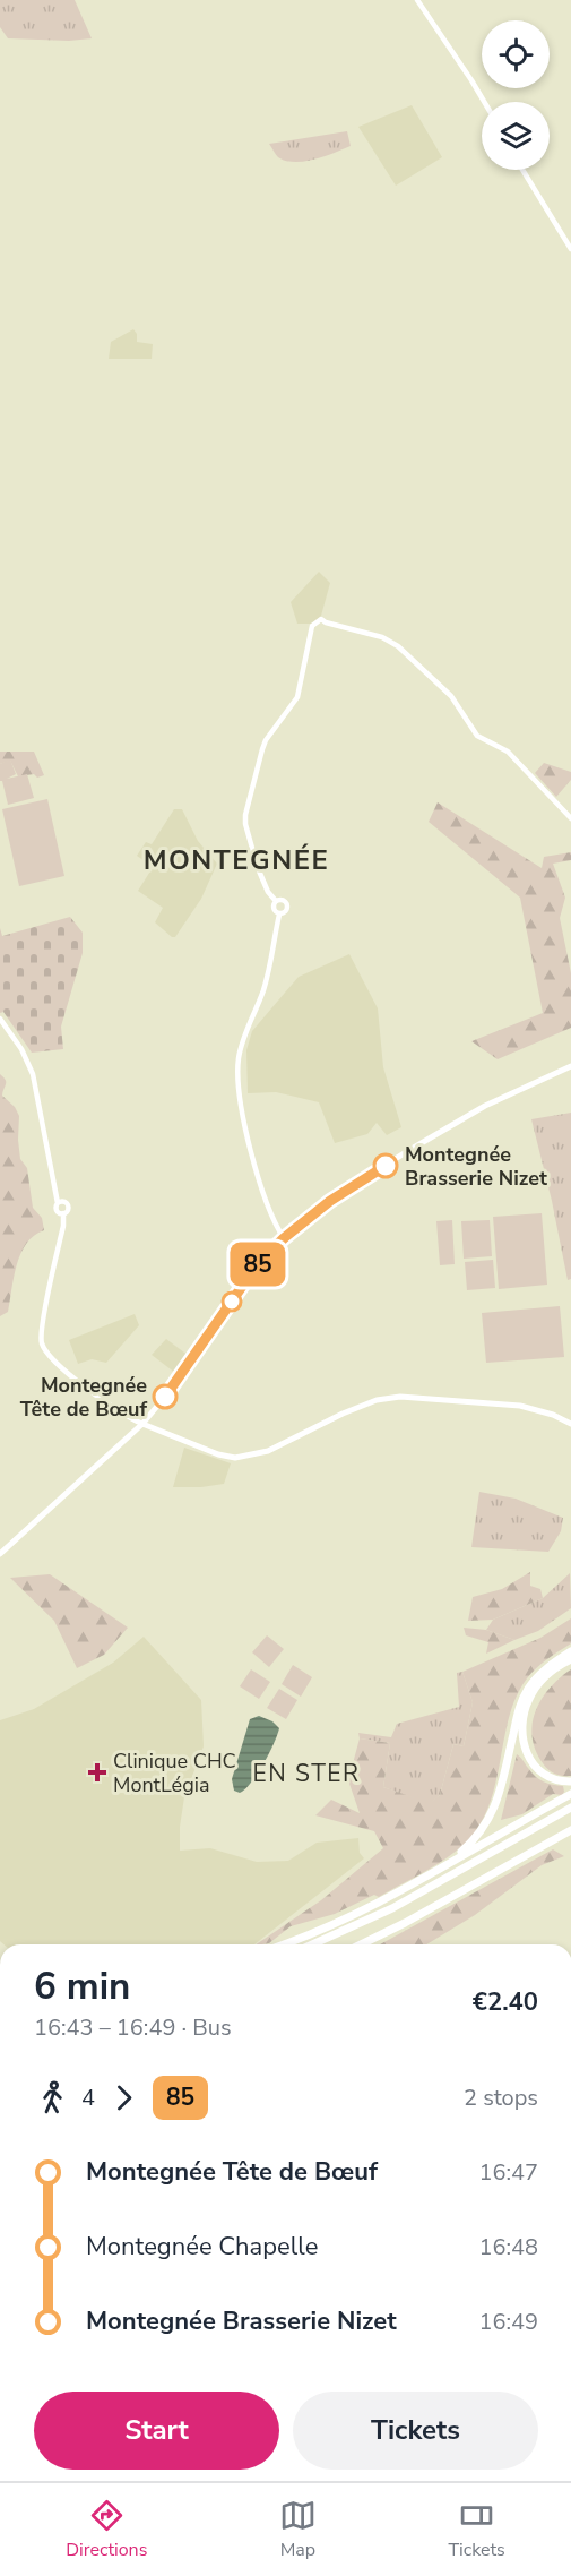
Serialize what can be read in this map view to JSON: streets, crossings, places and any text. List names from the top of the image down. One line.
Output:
{"districts":["MONTEGNÉE","EN STER"],"places":{"other":["Montegnée Brasserie Nizet","Montegnée Tête de Bœuf"],"health":["Clinique CHC MontLégia"]},"lines":["bus line 85"],"page":{"on_map":"85","heading":["6 min","16:43 – 16:49 · Bus","€2.40"],"legs":["4","85","2 stops"],"list":[{"name":"Montegnée Tête de Bœuf","value":"16:47"},{"name":"Montegnée Chapelle","value":"16:48"},{"name":"Montegnée Brasserie Nizet","value":"16:49"}],"buttons":["Start","Tickets"],"tabs":["Directions","Map","Tickets"]}}
